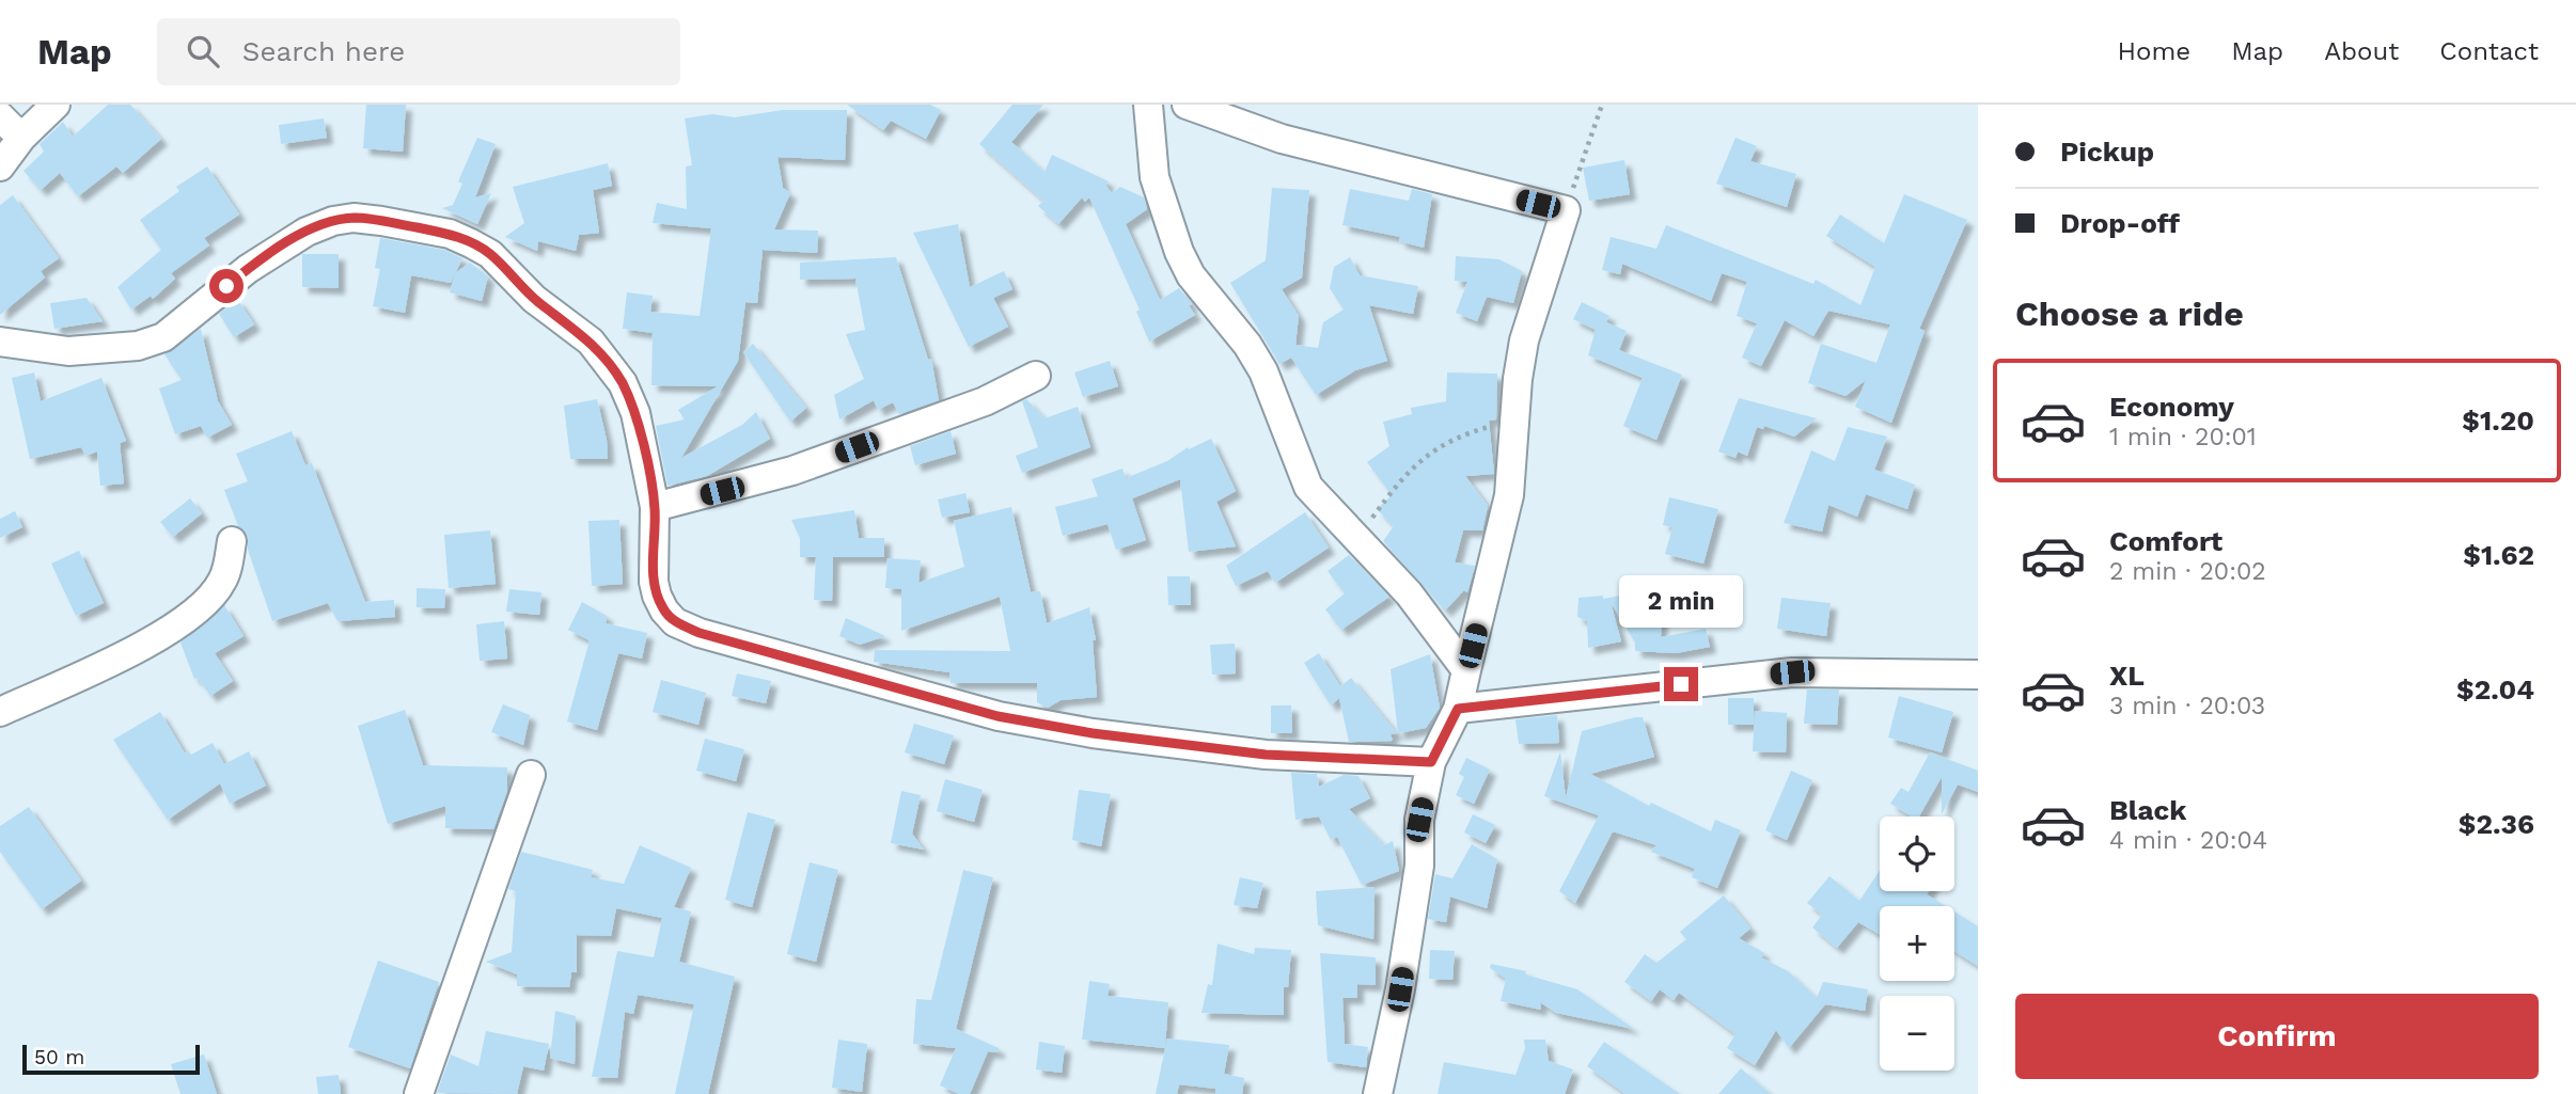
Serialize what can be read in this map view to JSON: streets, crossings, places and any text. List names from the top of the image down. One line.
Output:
{"scale_bar":"50 m","page":{"header":"Map","search":"Search here","nav":["Home","Map","About","Contact"],"banner":["Pickup","Drop-off"],"heading":"Choose a ride","list":[{"name":"Economy","note":"1 min · 20:01","value":"$1.20"},{"name":"Comfort","note":"2 min · 20:02","value":"$1.62"},{"name":"XL","note":"3 min · 20:03","value":"$2.04"},{"name":"Black","note":"4 min · 20:04","value":"$2.36"}],"bubble":"2 min","map_buttons":["+","−"],"buttons":"Confirm","scale":"50 m"}}
